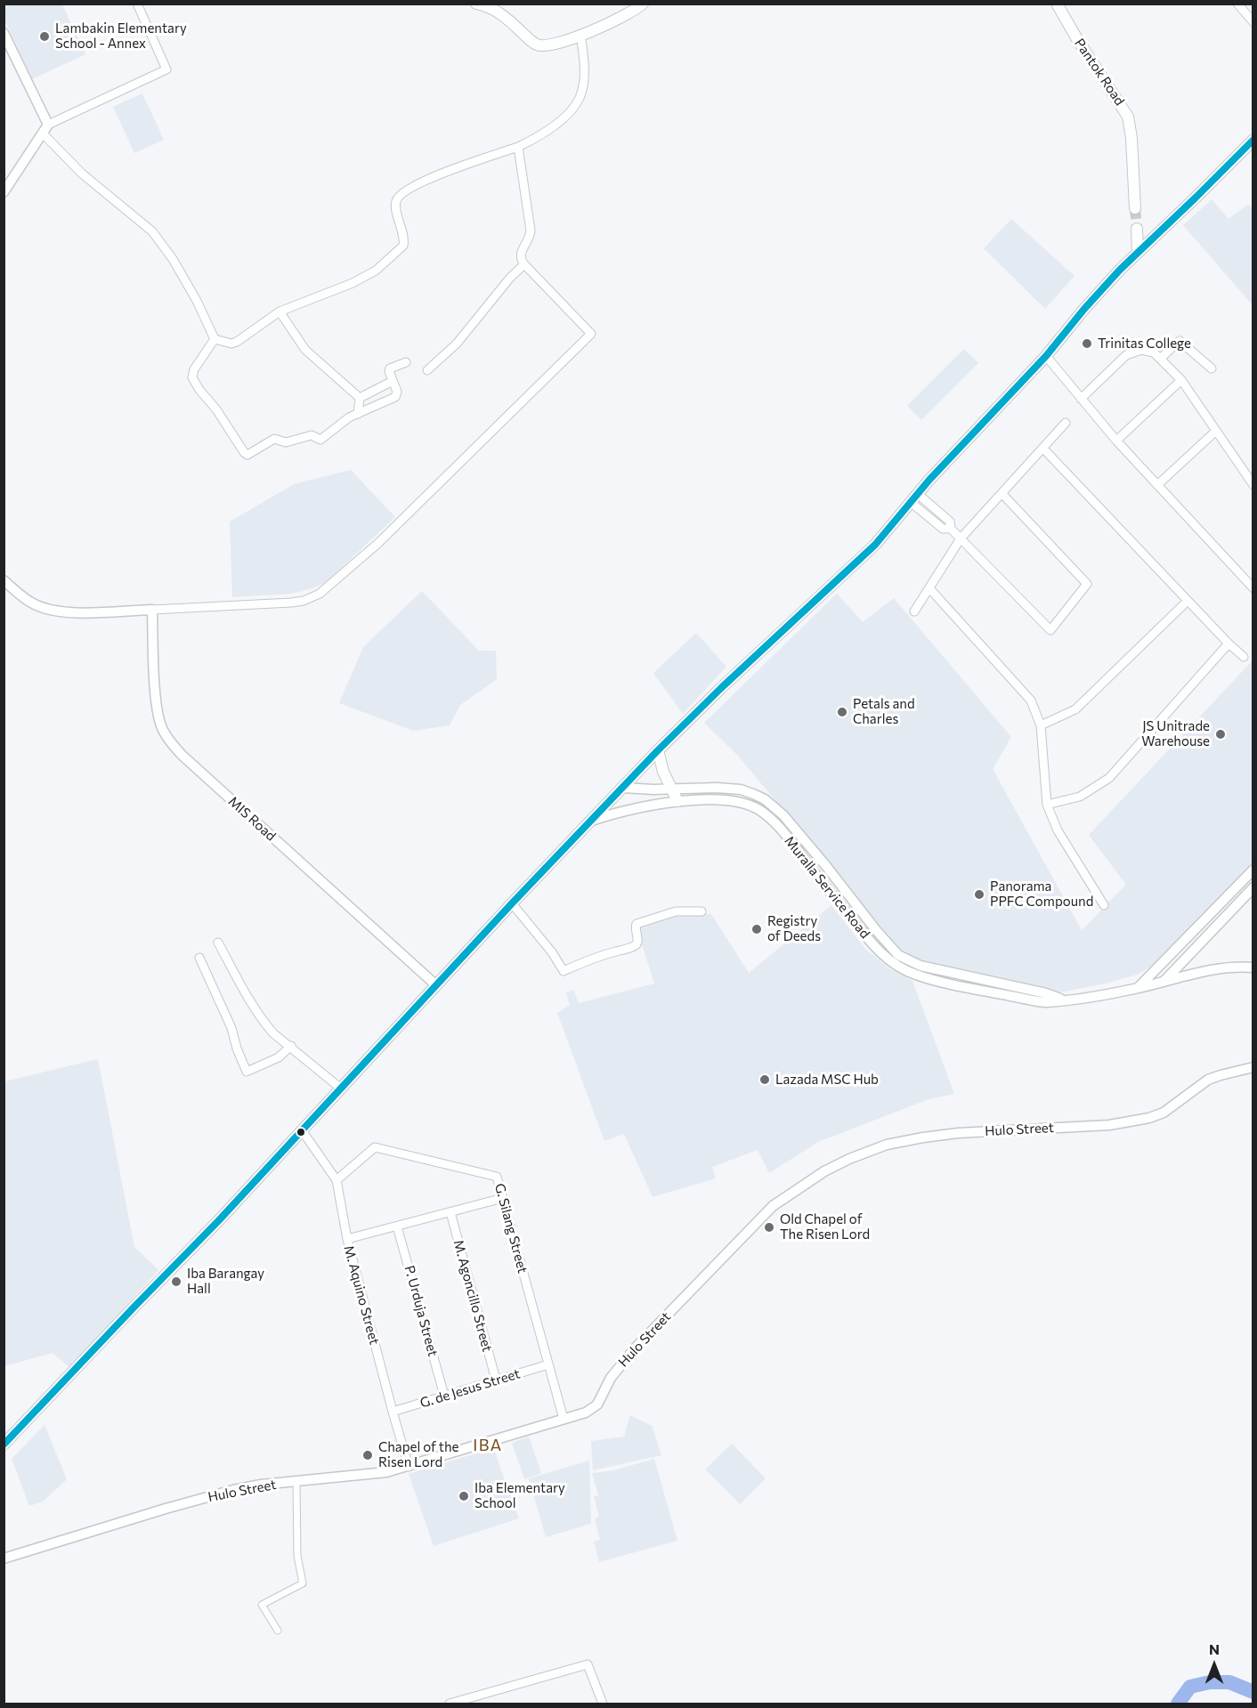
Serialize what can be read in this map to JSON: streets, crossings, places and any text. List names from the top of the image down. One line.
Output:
{"streets":{"main road":["Pantok Road"],"street":["MIS Road","Muralla Service Road","Hulo Street","G. Silang Street","M. Aquino Street","M. Agoncillo Street","P. Urduja Street","G. de Jesus Street"]},"crossings":[["Hulo Street","G. Silang Street"],["Hulo Street","M. Aquino Street"],["G. Silang Street","M. Aquino Street"],["G. Silang Street","G. de Jesus Street"],["M. Aquino Street","G. de Jesus Street"],["M. Agoncillo Street","G. de Jesus Street"],["P. Urduja Street","G. de Jesus Street"]],"districts":["IBA"],"places":["Lambakin Elementary School - Annex","Trinitas College","Petals and Charles","JS Unitrade Warehouse","Panorama PPFC Compound","Registry of Deeds","Lazada MSC Hub","Old Chapel of The Risen Lord","Iba Barangay Hall","Chapel of the Risen Lord","Iba Elementary School"],"north":"top"}
